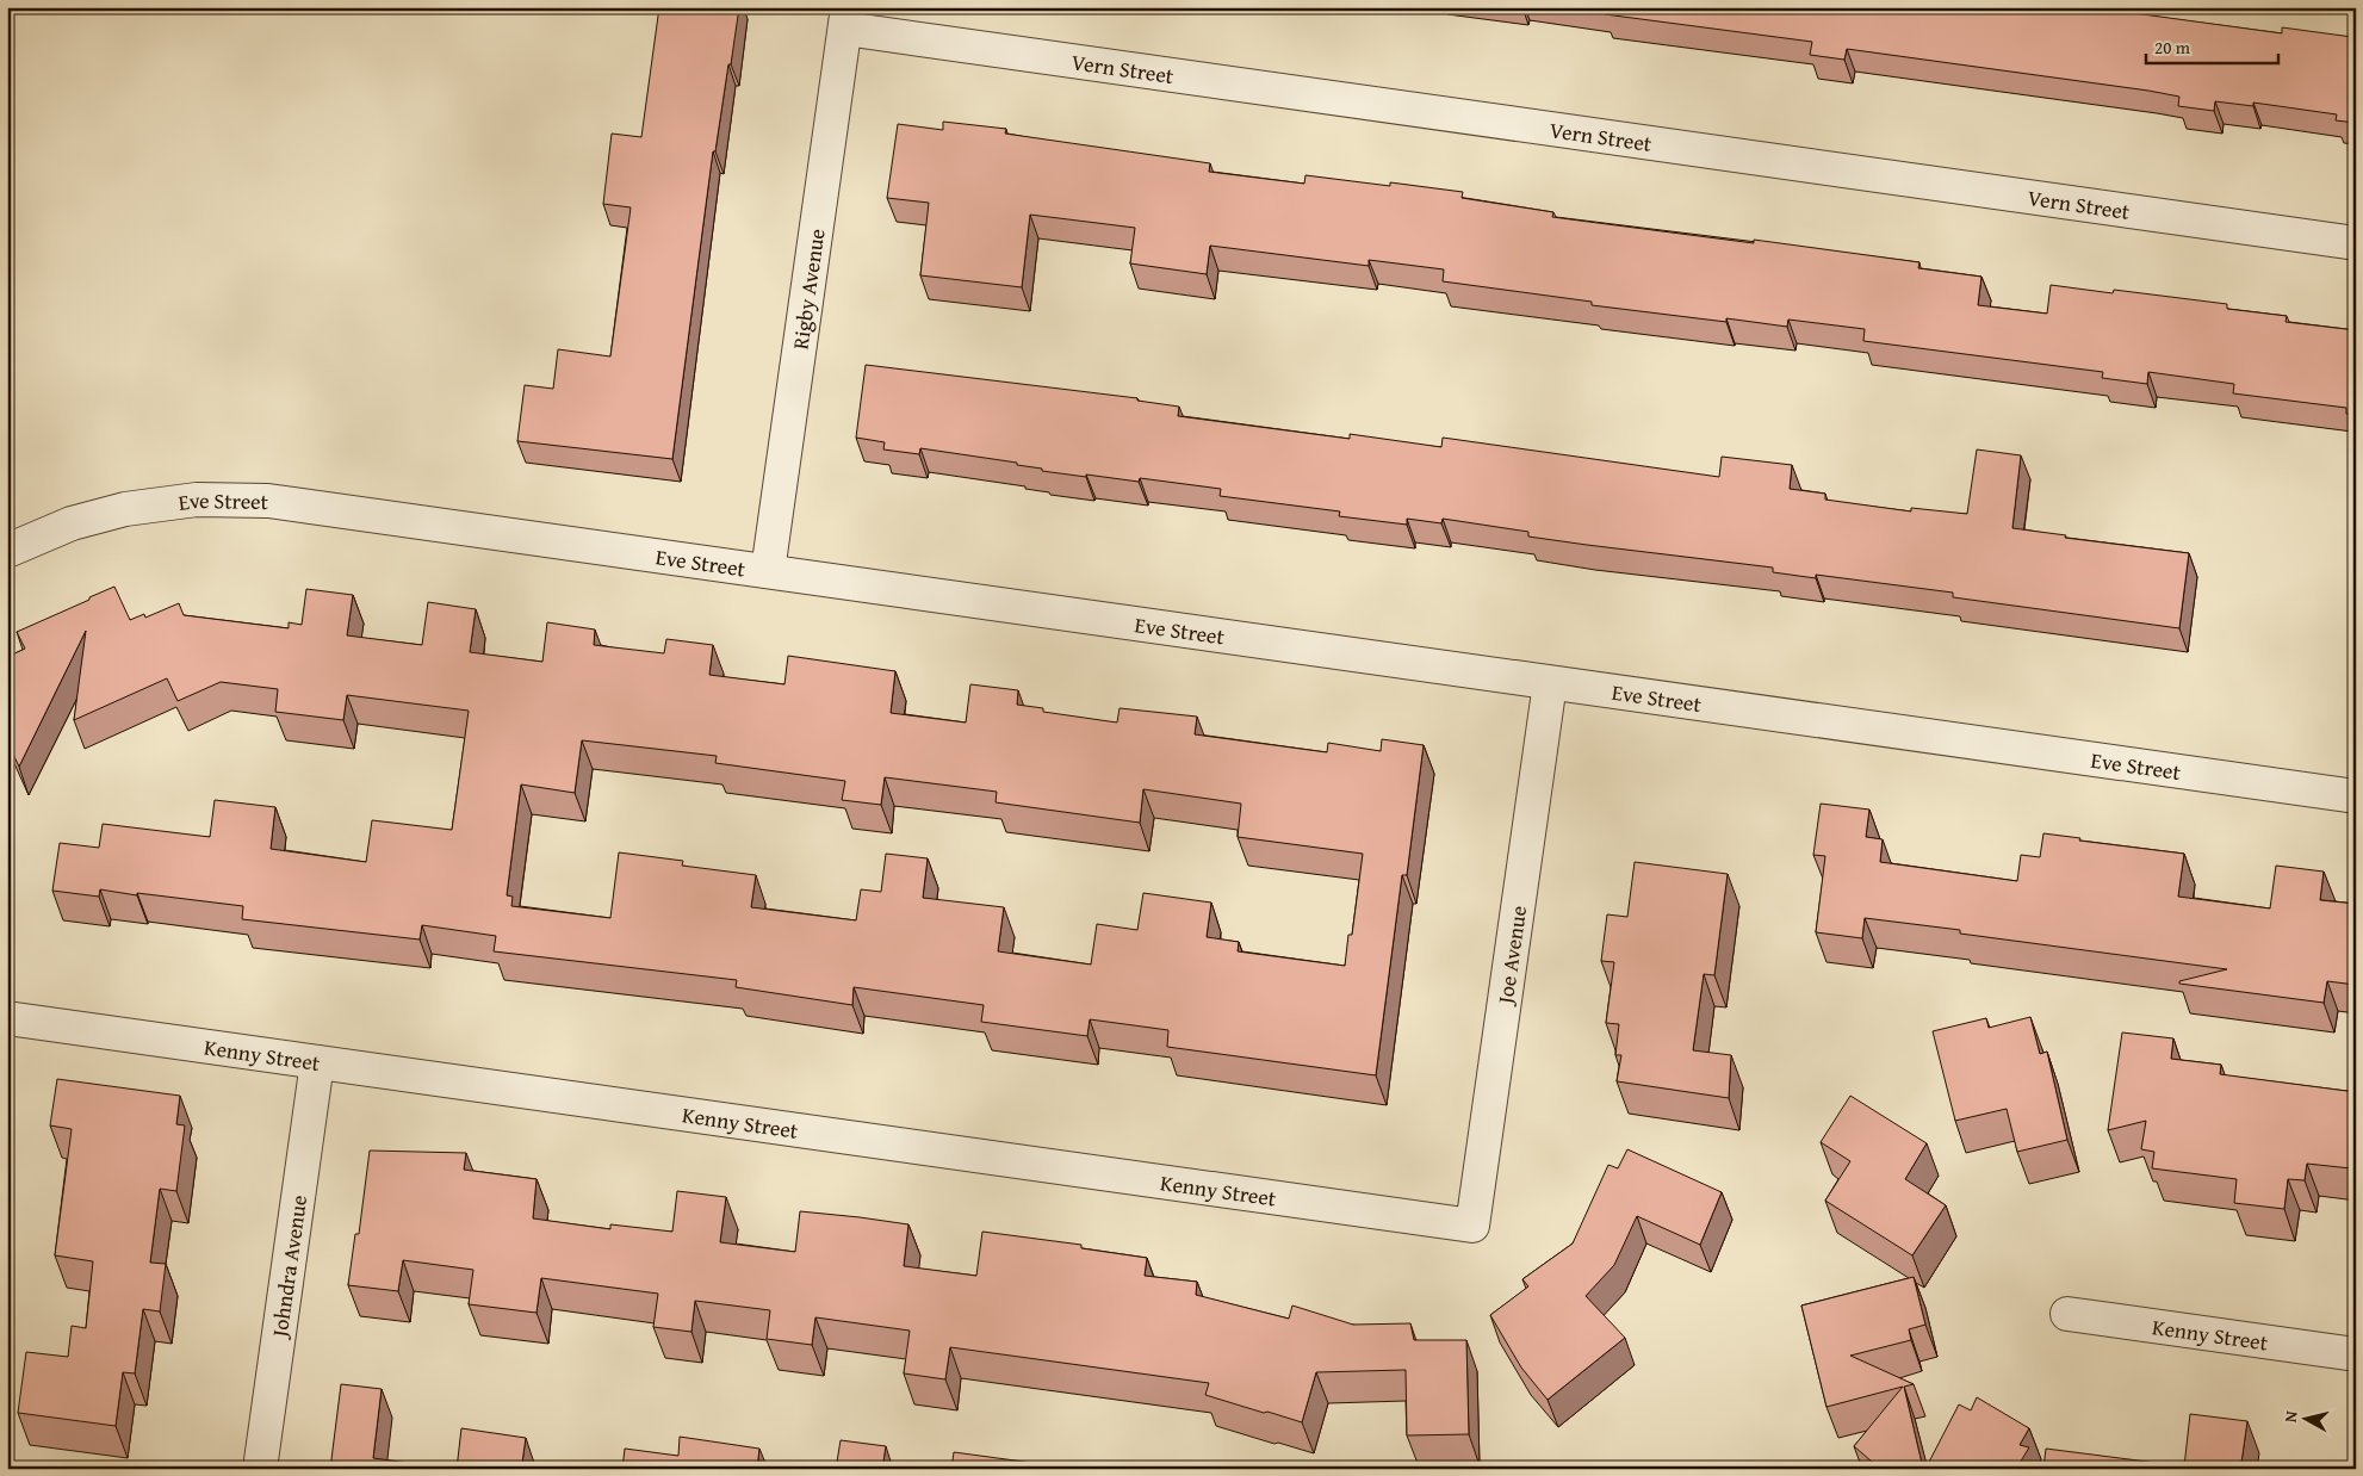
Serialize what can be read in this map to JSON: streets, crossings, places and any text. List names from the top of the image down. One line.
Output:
{"streets":{"street":["Vern Street","Rigby Avenue","Eve Street","Joe Avenue","Kenny Street","Johndra Avenue"]},"crossings":[["Vern Street","Rigby Avenue"],["Rigby Avenue","Eve Street"],["Eve Street","Joe Avenue"],["Joe Avenue","Kenny Street"],["Kenny Street","Johndra Avenue"]],"scale_bar":"20 m","north":"left"}
